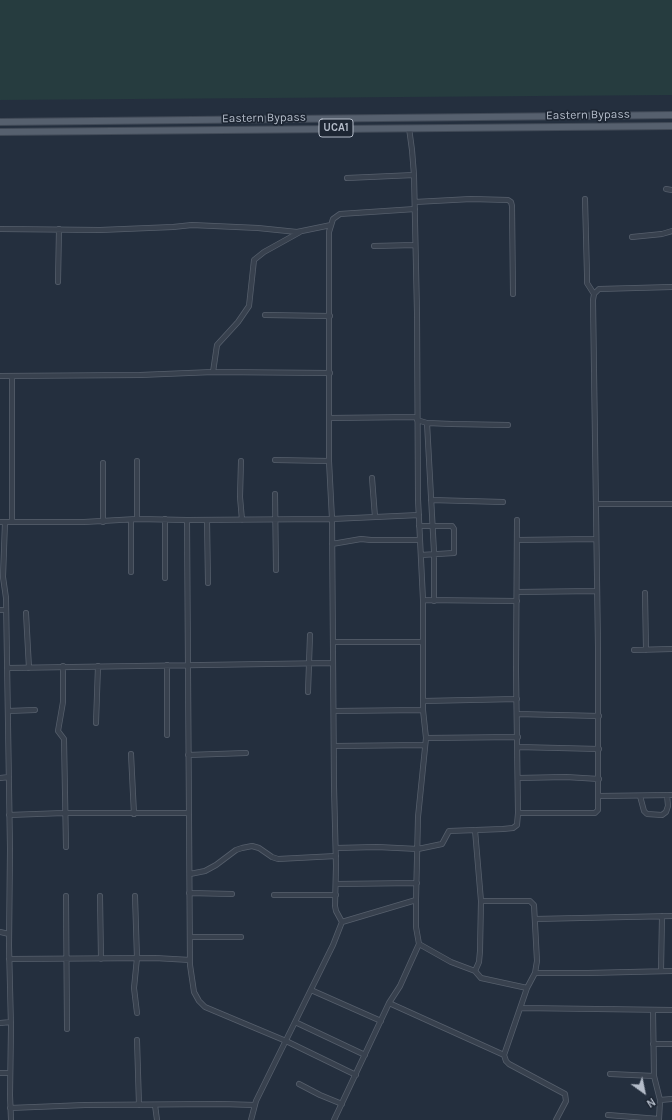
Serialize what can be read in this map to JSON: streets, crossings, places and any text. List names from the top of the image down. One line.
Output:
{"streets":{"main road":["Eastern Bypass","UCA1"]},"north":"bottom right"}
